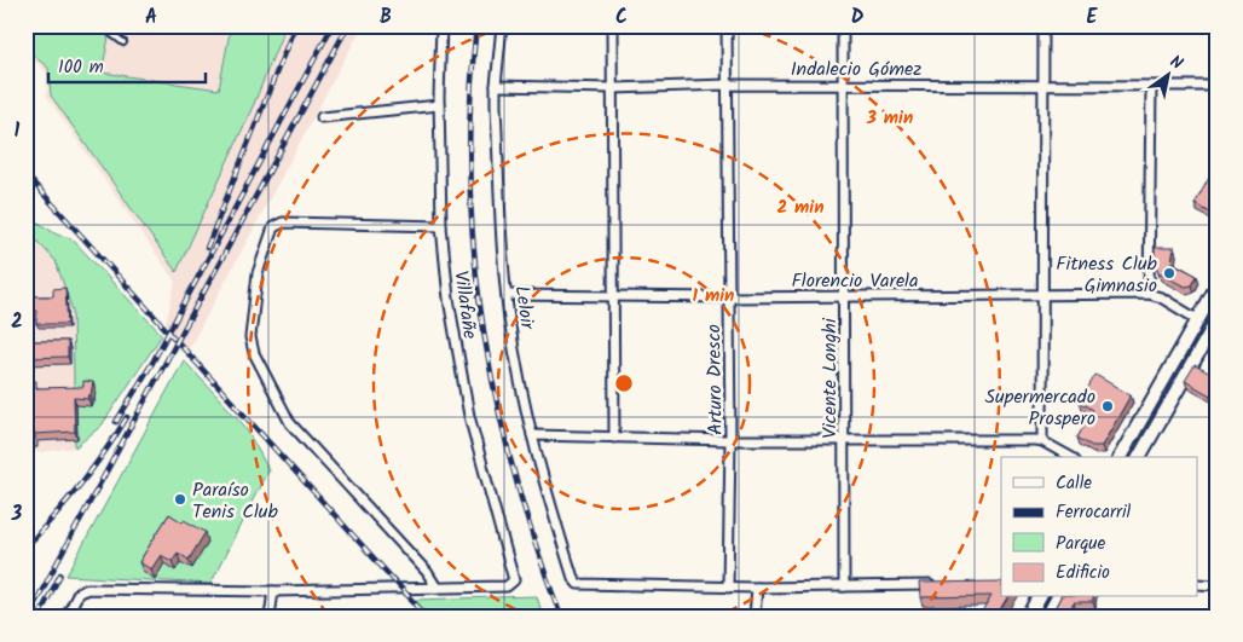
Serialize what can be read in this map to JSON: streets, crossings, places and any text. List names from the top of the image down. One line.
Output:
{"streets":{"street":["Indalecio Gómez","Florencio Varela","Villafañe","Leloir","Vicente Longhi","Arturo Dresco"]},"crossings":[["Indalecio Gómez","Leloir"],["Indalecio Gómez","Vicente Longhi"],["Indalecio Gómez","Arturo Dresco"],["Florencio Varela","Leloir"],["Florencio Varela","Vicente Longhi"],["Florencio Varela","Arturo Dresco"],["Leloir","Arturo Dresco"]],"places":["Fitness Club Gimnasio","Supermercado Prospero","Paraíso Tenis Club"],"legend":["Calle","Ferrocarril","Parque","Edificio"],"scale_bar":"100 m","north":"top right","grid":{"columns":["A","B","C","D","E"],"rows":["1","2","3"]},"rings":["3 min","2 min","1 min"]}
